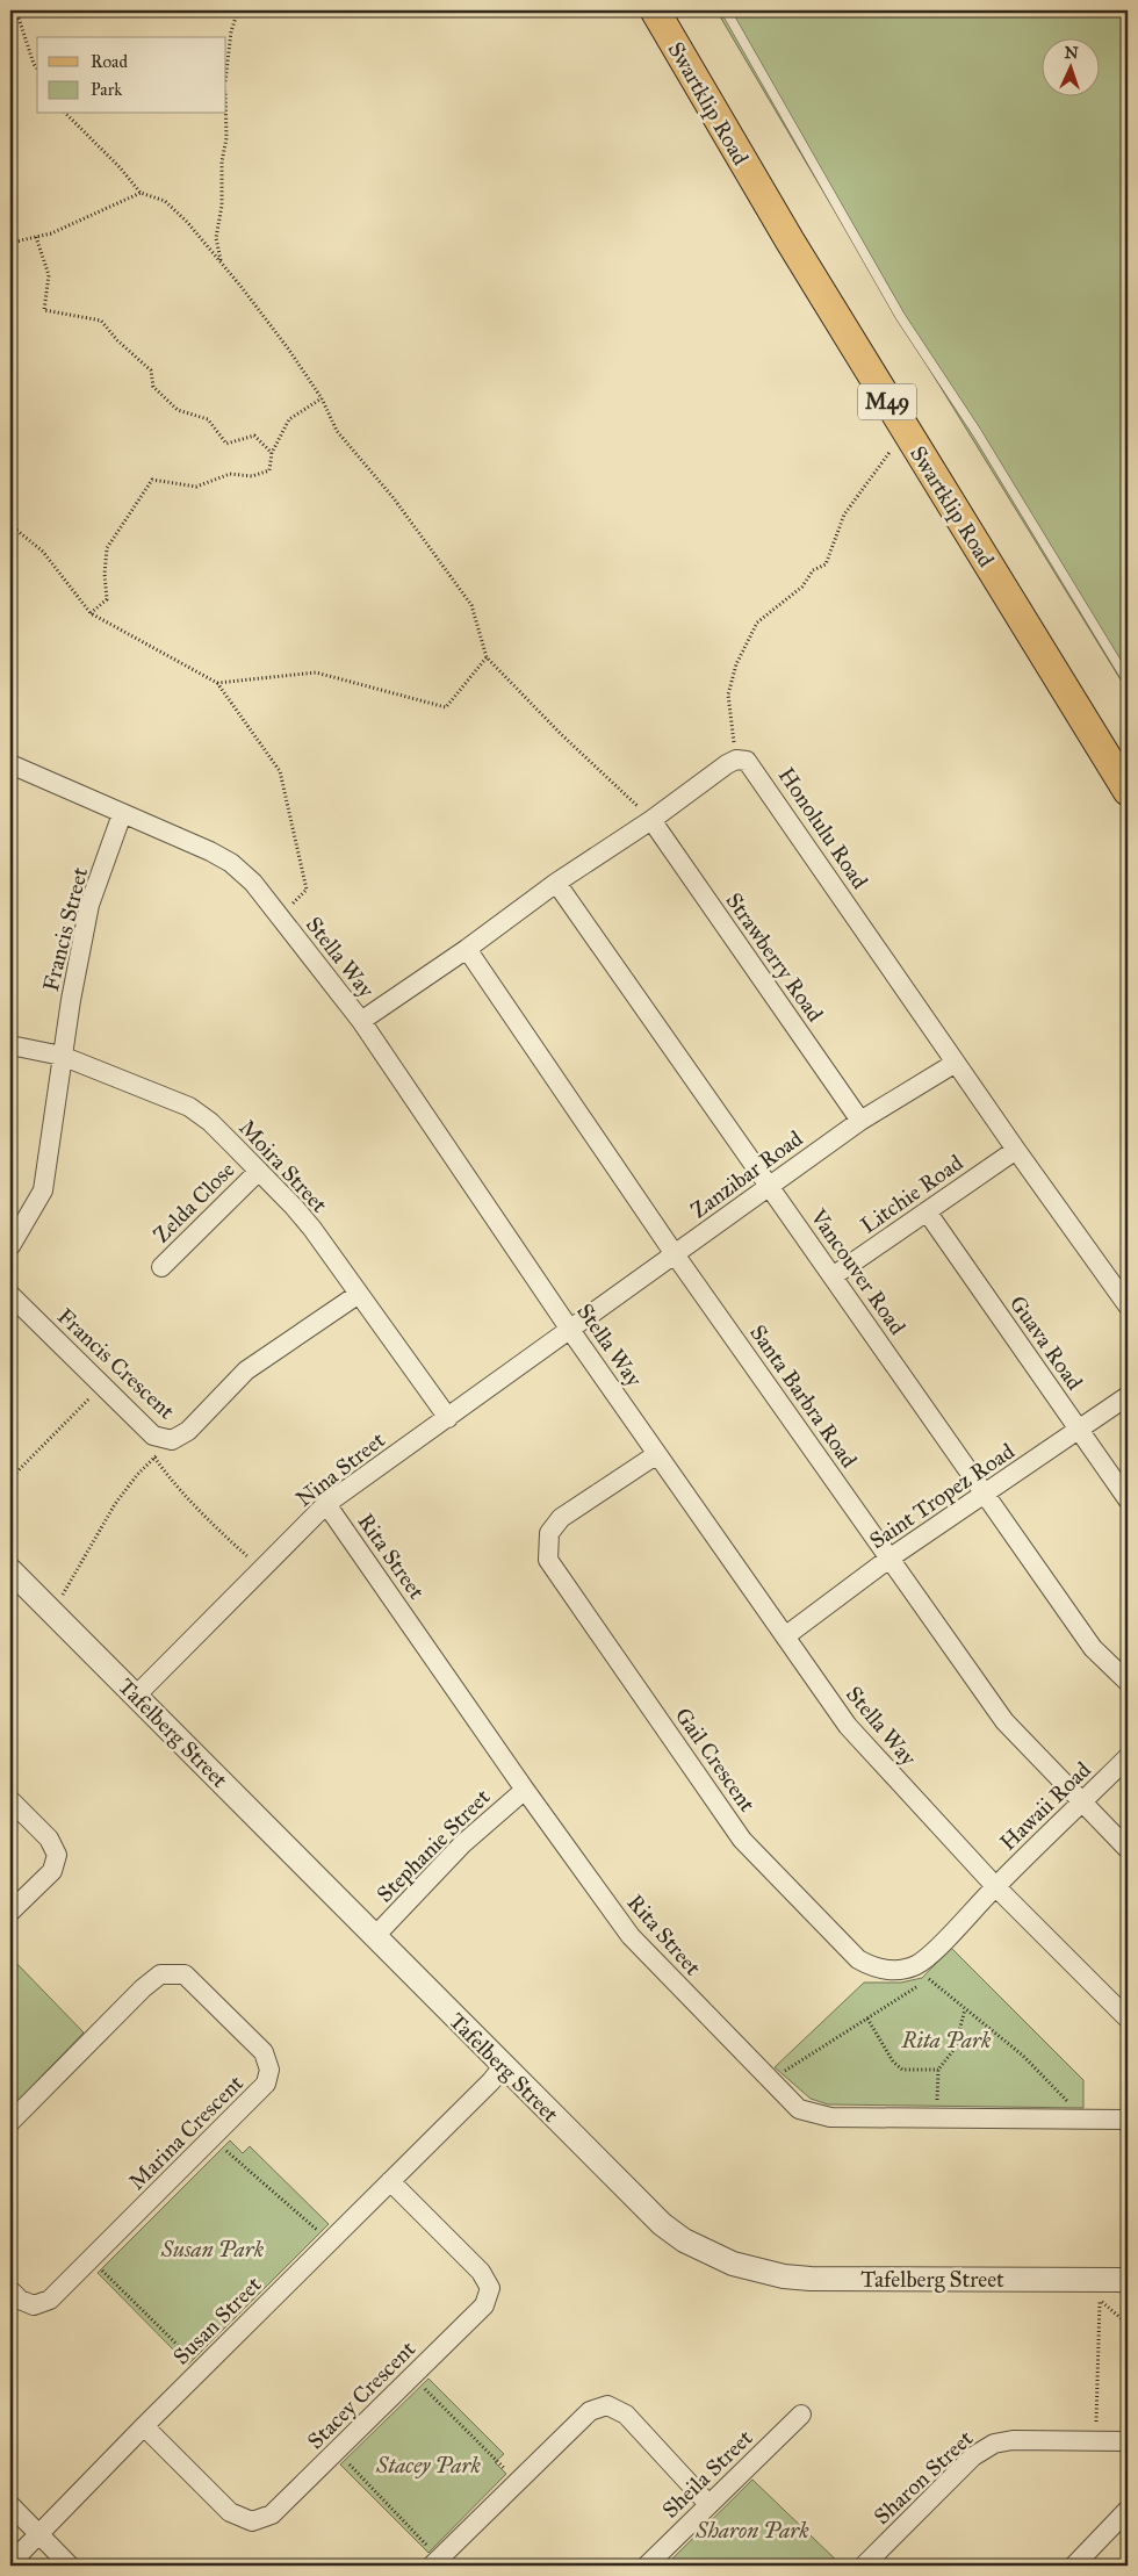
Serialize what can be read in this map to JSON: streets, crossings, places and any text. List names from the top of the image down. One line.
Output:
{"streets":{"main road":["Swartklip Road","M49"],"street":["Honolulu Road","Francis Street","Stella Way","Strawberry Road","Moira Street","Zanzibar Road","Litchie Road","Zelda Close","Vancouver Road","Guava Road","Francis Crescent","Santa Barbra Road","Nina Street","Saint Tropez Road","Rita Street","Tafelberg Street","Gail Crescent","Hawaii Road","Stephanie Street","Marina Crescent","Susan Street","Stacey Crescent","Sheila Street","Sharon Street"]},"crossings":[["Honolulu Road","Zanzibar Road"],["Honolulu Road","Litchie Road"],["Francis Street","Stella Way"],["Francis Street","Moira Street"],["Stella Way","Zanzibar Road"],["Stella Way","Nina Street"],["Stella Way","Saint Tropez Road"],["Stella Way","Gail Crescent"],["Stella Way","Hawaii Road"],["Strawberry Road","Zanzibar Road"],["Moira Street","Zelda Close"],["Moira Street","Francis Crescent"],["Moira Street","Nina Street"],["Zanzibar Road","Vancouver Road"],["Zanzibar Road","Santa Barbra Road"],["Zanzibar Road","Nina Street"],["Litchie Road","Vancouver Road"],["Litchie Road","Guava Road"],["Vancouver Road","Saint Tropez Road"],["Guava Road","Saint Tropez Road"],["Santa Barbra Road","Saint Tropez Road"],["Santa Barbra Road","Hawaii Road"],["Nina Street","Rita Street"],["Nina Street","Tafelberg Street"],["Rita Street","Stephanie Street"],["Tafelberg Street","Stephanie Street"],["Tafelberg Street","Susan Street"],["Gail Crescent","Hawaii Road"],["Susan Street","Stacey Crescent"]],"parks":["Rita Park","Susan Park","Stacey Park","Sharon Park"],"legend":["Road","Park"],"north":"top"}
